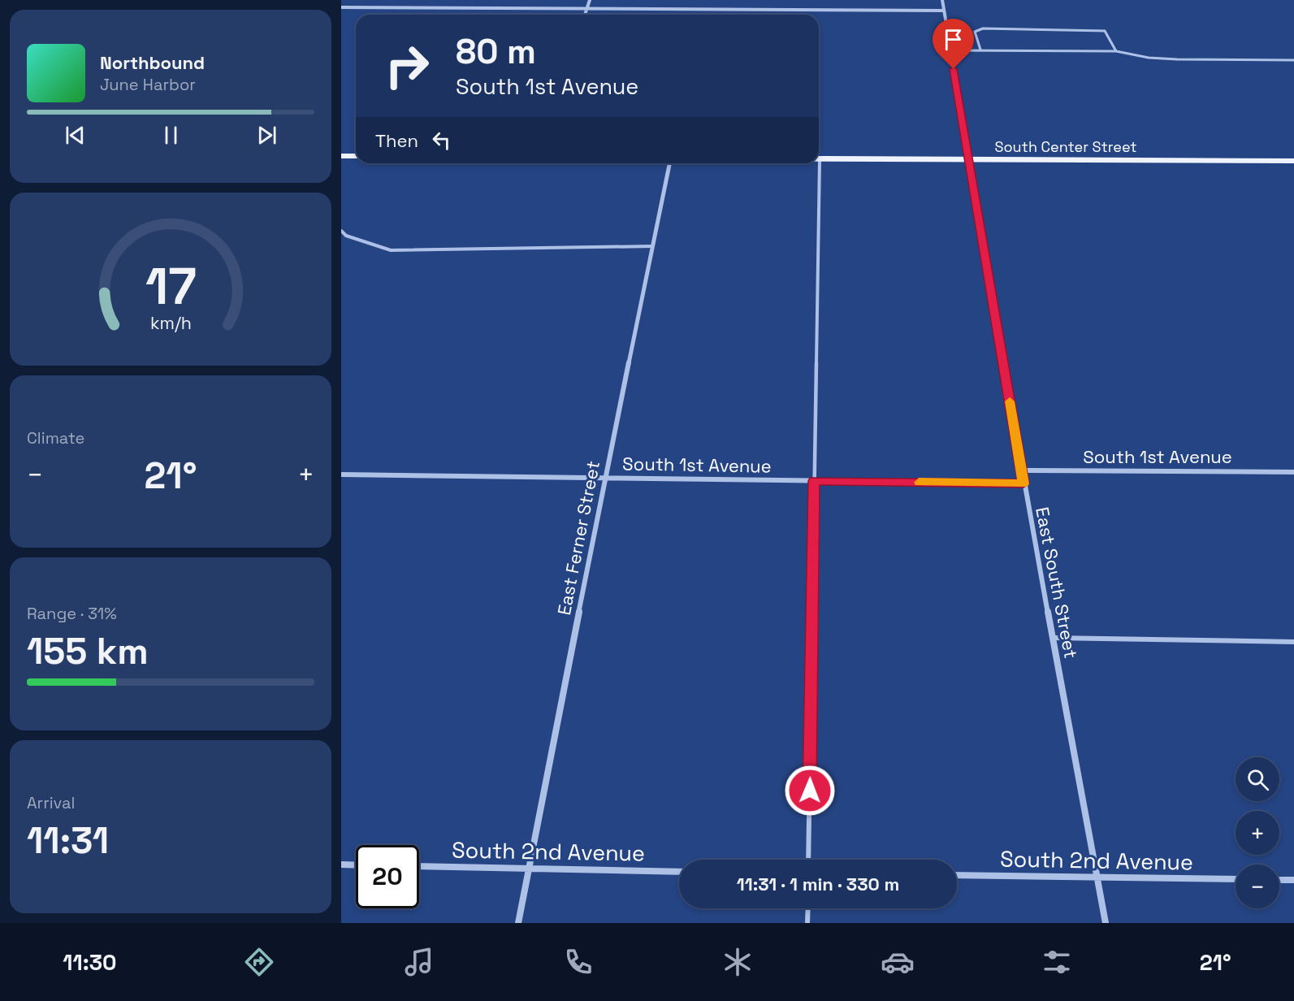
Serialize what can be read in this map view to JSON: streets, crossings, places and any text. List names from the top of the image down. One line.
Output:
{"streets":{"main road":["South Center Street"],"street":["South 1st Avenue","East Ferner Street","East South Street","South 2nd Avenue"]},"crossings":[["South Center Street","East South Street"],["South 1st Avenue","East Ferner Street"],["South 1st Avenue","East South Street"],["East Ferner Street","South 2nd Avenue"],["East South Street","South 2nd Avenue"]],"page":{"turn":["80 m","South 1st Avenue"],"song":["Northbound","June Harbor"],"then":"Then","tile":["Climate",["Range · 31%","155 km"],["Arrival","11:31"]],"heat":["−","21°","+"],"map_buttons":["+","−"],"limit":"20","trip":"11:31 · 1 min · 330 m","tabs":["11:30","21°"],"gauge":["17","km/h"]}}
